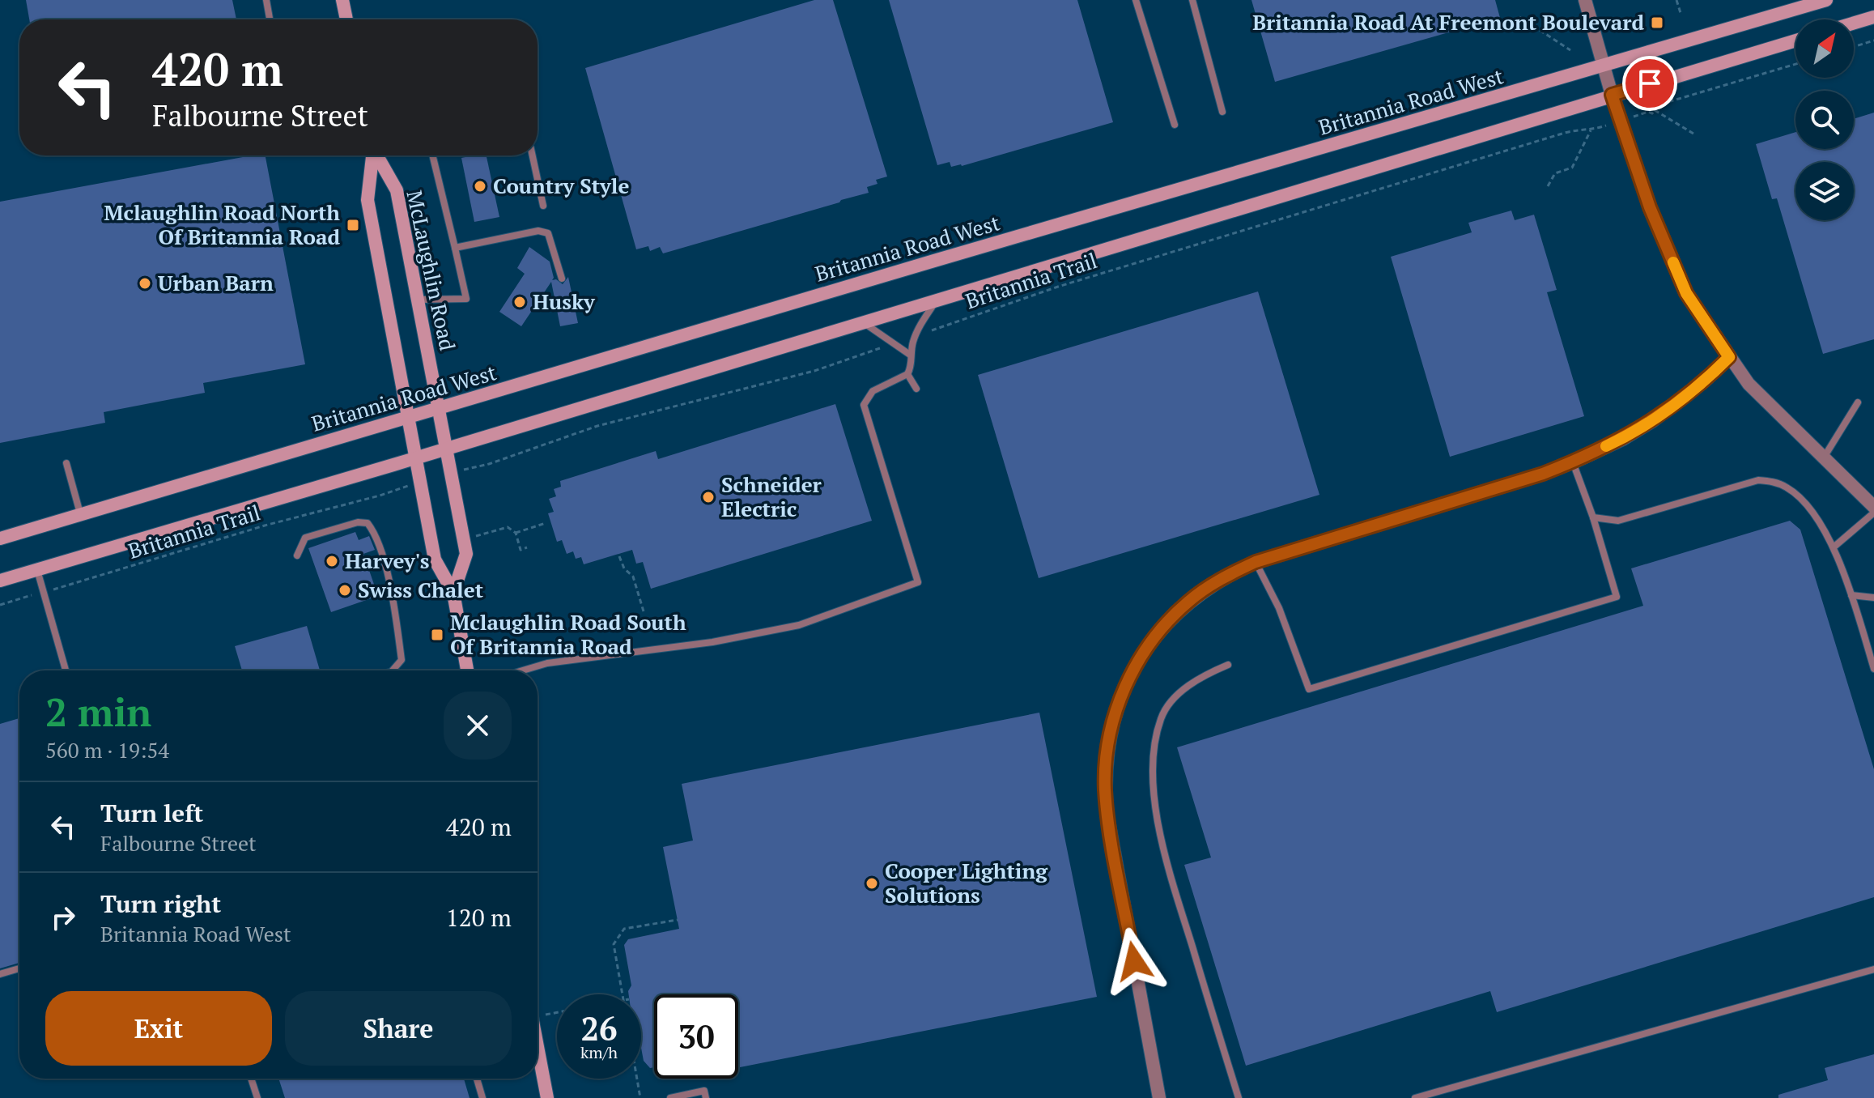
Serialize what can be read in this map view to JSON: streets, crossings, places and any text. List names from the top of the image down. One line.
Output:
{"streets":{"main road":["Britannia Road West","McLaughlin Road"],"path":["Britannia Trail"]},"crossings":[["Britannia Road West","McLaughlin Road"]],"places":{"transit":["Britannia Road At Freemont Boulevard","Mclaughlin Road North Of Britannia Road","Mclaughlin Road South Of Britannia Road"],"other":["Country Style","Urban Barn","Husky","Schneider Electric","Harvey's","Swiss Chalet","Cooper Lighting Solutions"]},"north":"top right","page":{"turn":["420 m","Falbourne Street"],"heading":["2 min","560 m · 19:54"],"list":[{"name":"Turn left","note":"Falbourne Street","value":"420 m"},{"name":"Turn right","note":"Britannia Road West","value":"120 m"}],"buttons":["Exit","Share"],"speed":"26 km/h","limit":"30"}}
